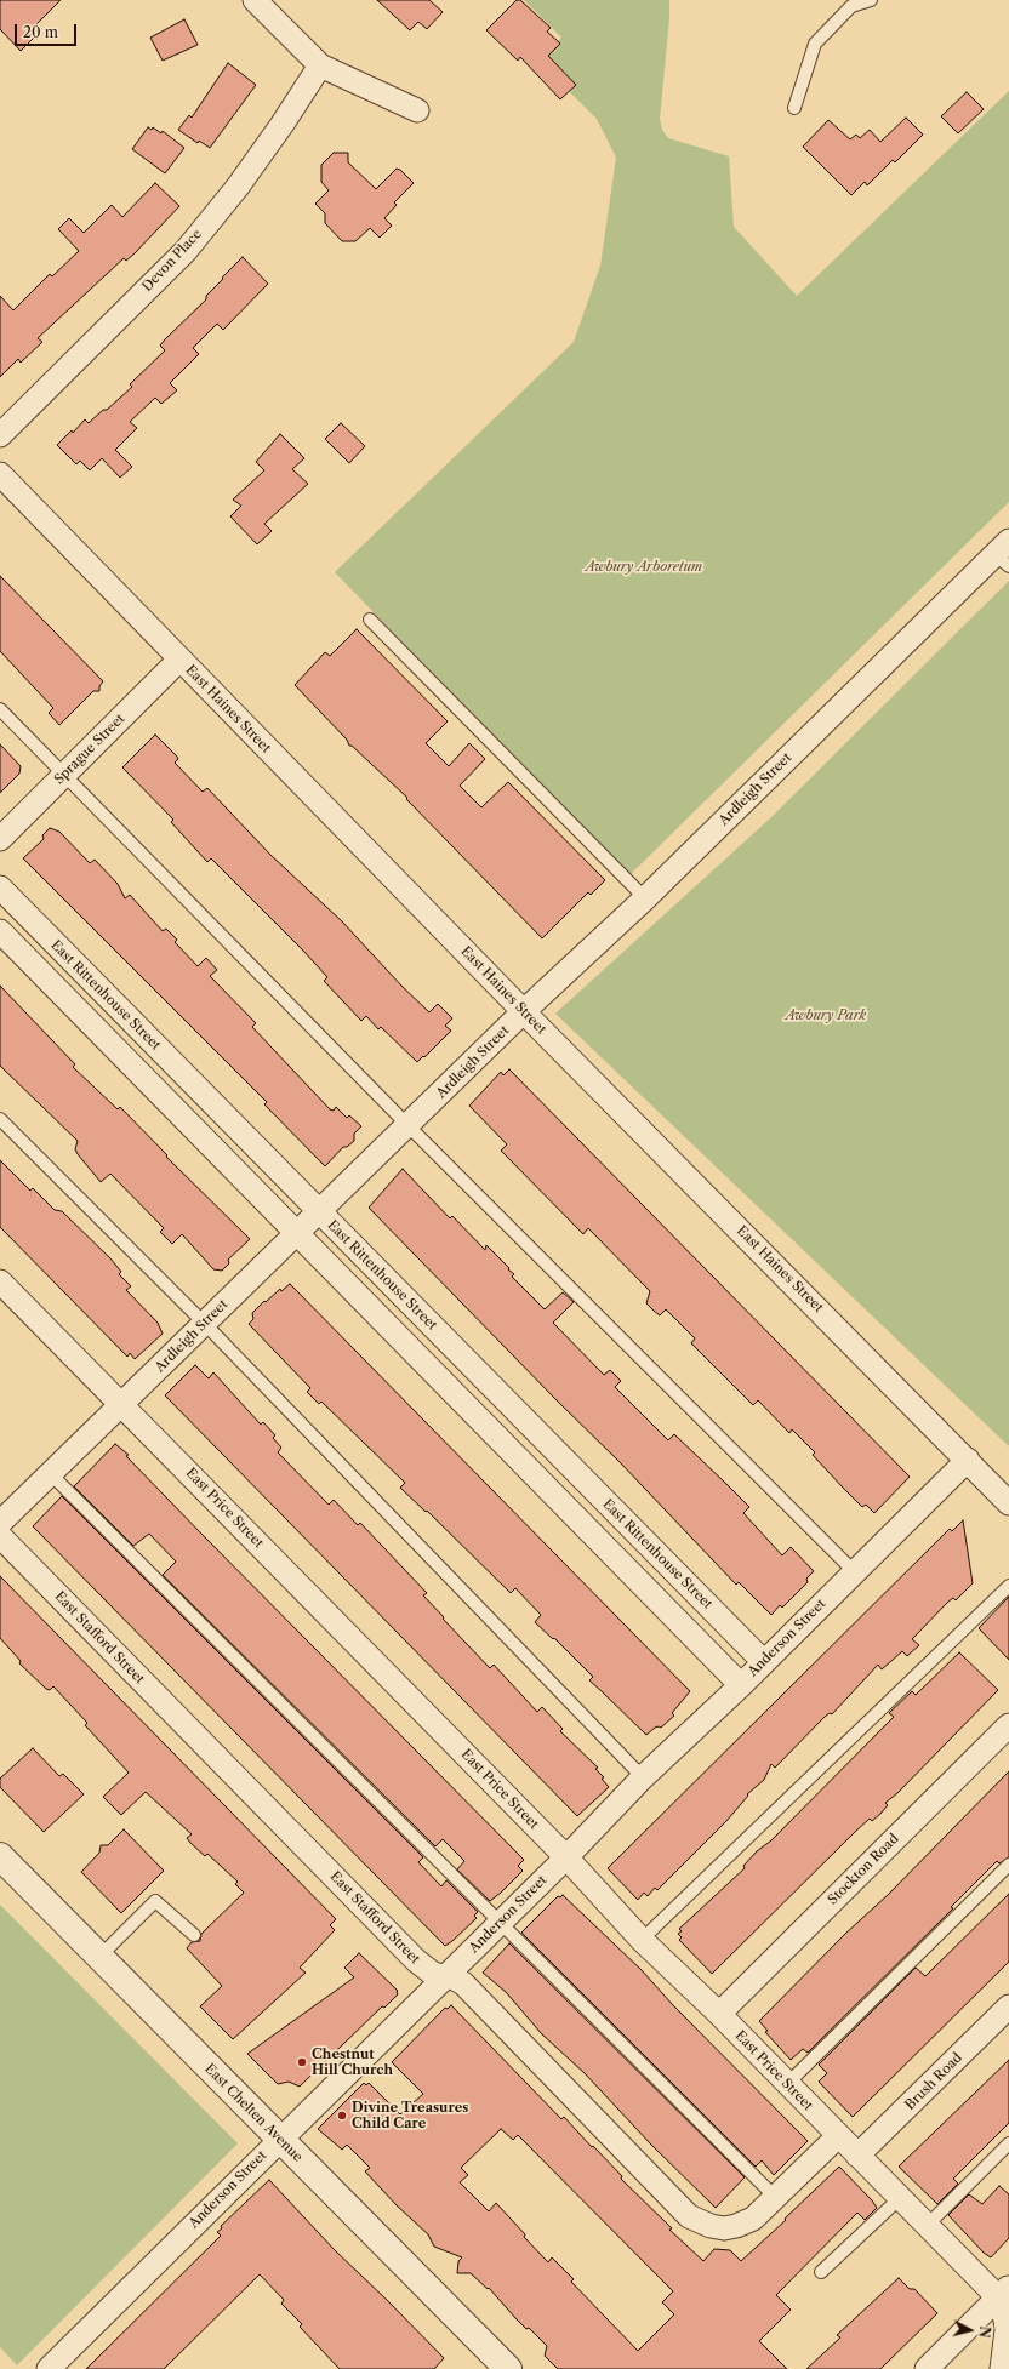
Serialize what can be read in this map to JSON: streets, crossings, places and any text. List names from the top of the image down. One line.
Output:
{"streets":{"street":["Devon Place","East Haines Street","Sprague Street","Ardleigh Street","East Rittenhouse Street","East Price Street","East Stafford Street","Anderson Street","Stockton Road","Brush Road","East Chelten Avenue"]},"crossings":[["East Haines Street","Sprague Street"],["East Haines Street","Ardleigh Street"],["East Haines Street","Anderson Street"],["Ardleigh Street","East Rittenhouse Street"],["Ardleigh Street","East Price Street"],["East Rittenhouse Street","Anderson Street"],["East Price Street","East Stafford Street"],["East Price Street","Anderson Street"],["East Price Street","Stockton Road"],["East Price Street","Brush Road"],["East Stafford Street","Anderson Street"],["Anderson Street","East Chelten Avenue"]],"parks":["Awbury Arboretum","Awbury Park"],"places":["Chestnut Hill Church","Divine Treasures Child Care"],"scale_bar":"20 m","north":"right"}
